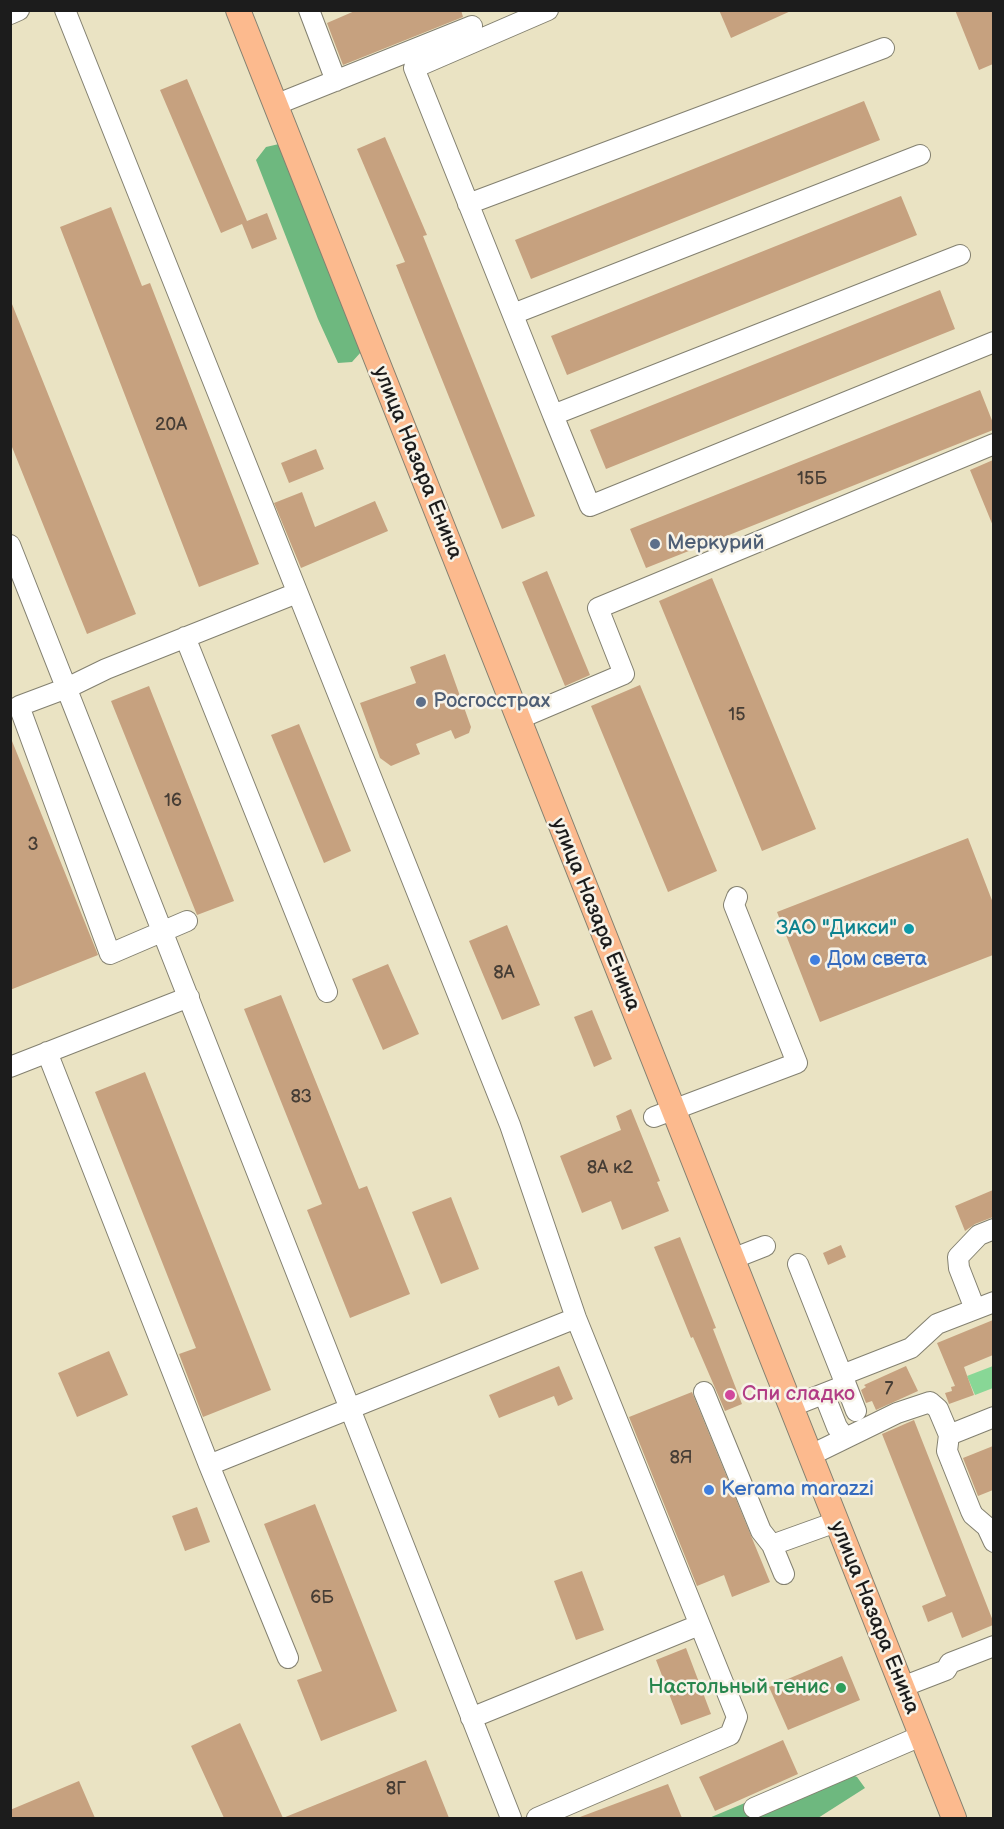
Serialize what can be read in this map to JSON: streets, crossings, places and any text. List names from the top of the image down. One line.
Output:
{"streets":{"main road":["улица Назара Енина"]},"places":["Меркурий","Росгосстрах","ЗАО \"Дикси\"","Дом света","Спи сладко","Kerama marazzi","Настольный тенис"],"house_numbers":["20А","15Б","15","16","3","8А","8З","8А к2","7","8Я","6Б","8Г"]}
